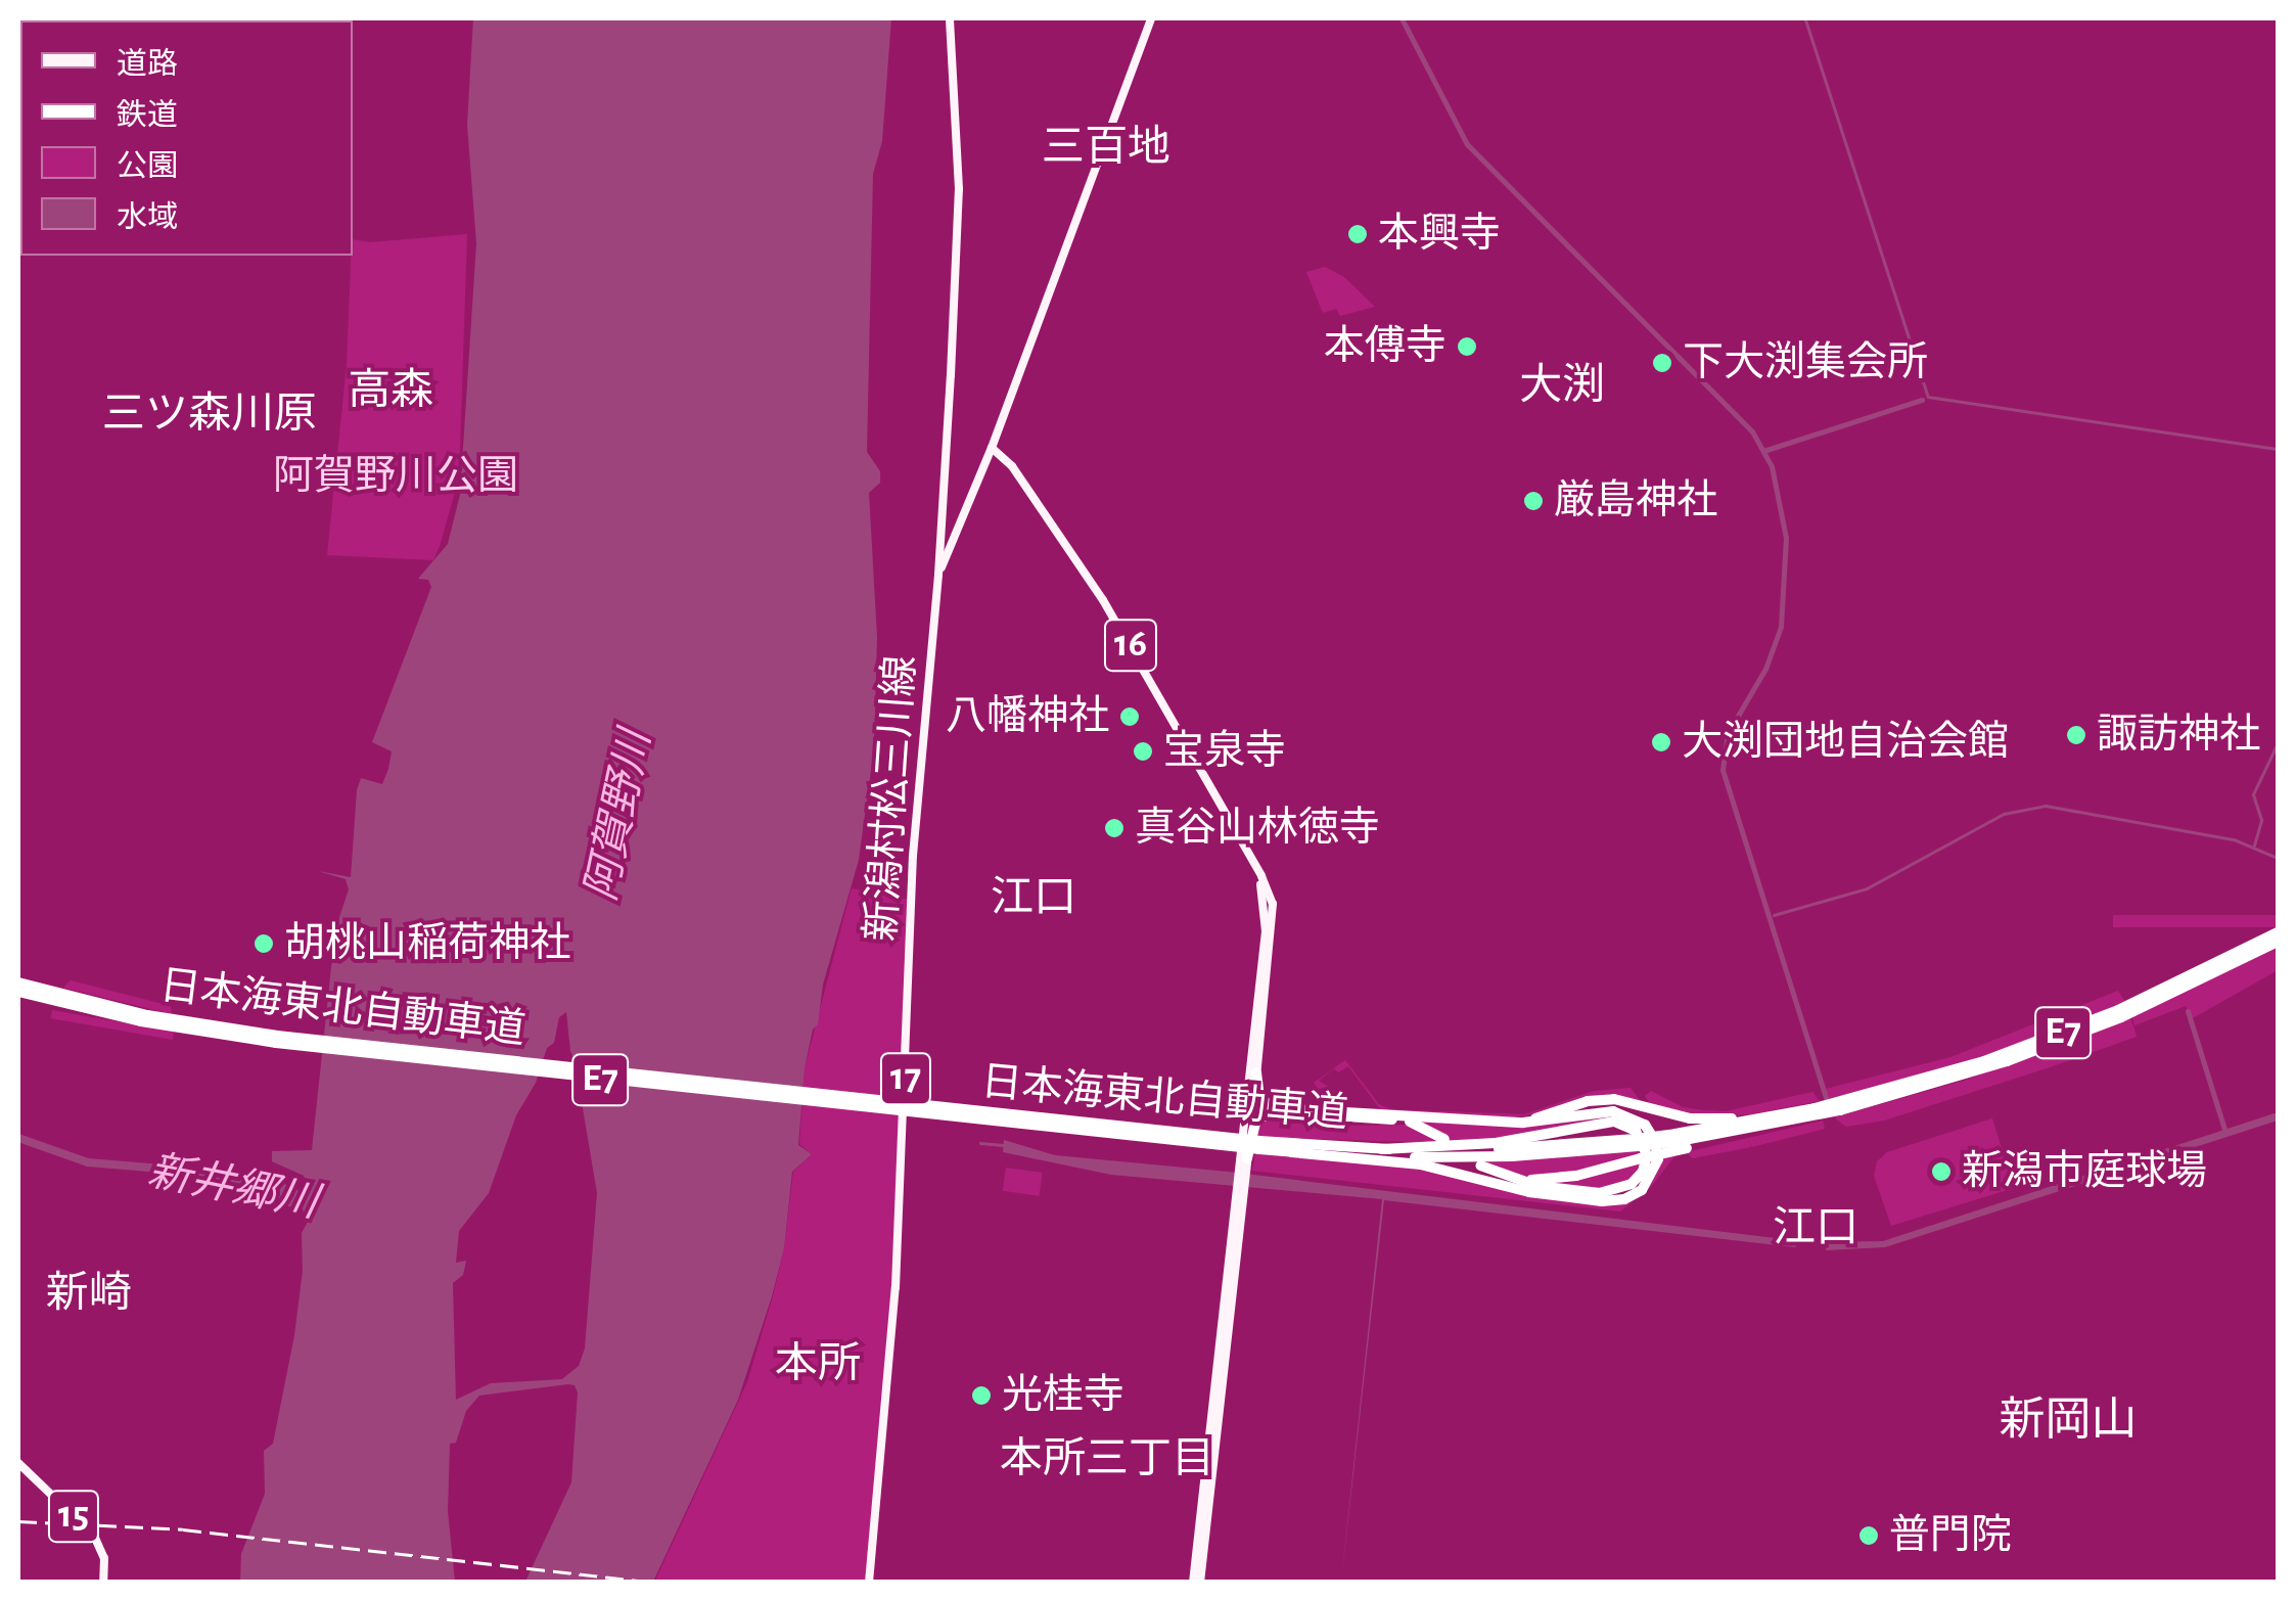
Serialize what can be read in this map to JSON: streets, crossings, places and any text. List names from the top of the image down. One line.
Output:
{"streets":{"highway":["日本海東北自動車道","E7"],"main road":["16","新潟村松三川線","17","15"]},"districts":["三百地","大渕","高森","三ツ森川原","江口","江口","新崎","本所","新岡山","本所三丁目"],"water":["阿賀野川","新井郷川"],"parks":["阿賀野川公園"],"places":["本興寺","本傅寺","下大渕集会所","厳島神社","八幡神社","諏訪神社","大渕団地自治会館","宝泉寺","真谷山林徳寺","胡桃山稲荷神社","新潟市庭球場","光桂寺","普門院"],"legend":["道路","鉄道","公園","水域"]}
